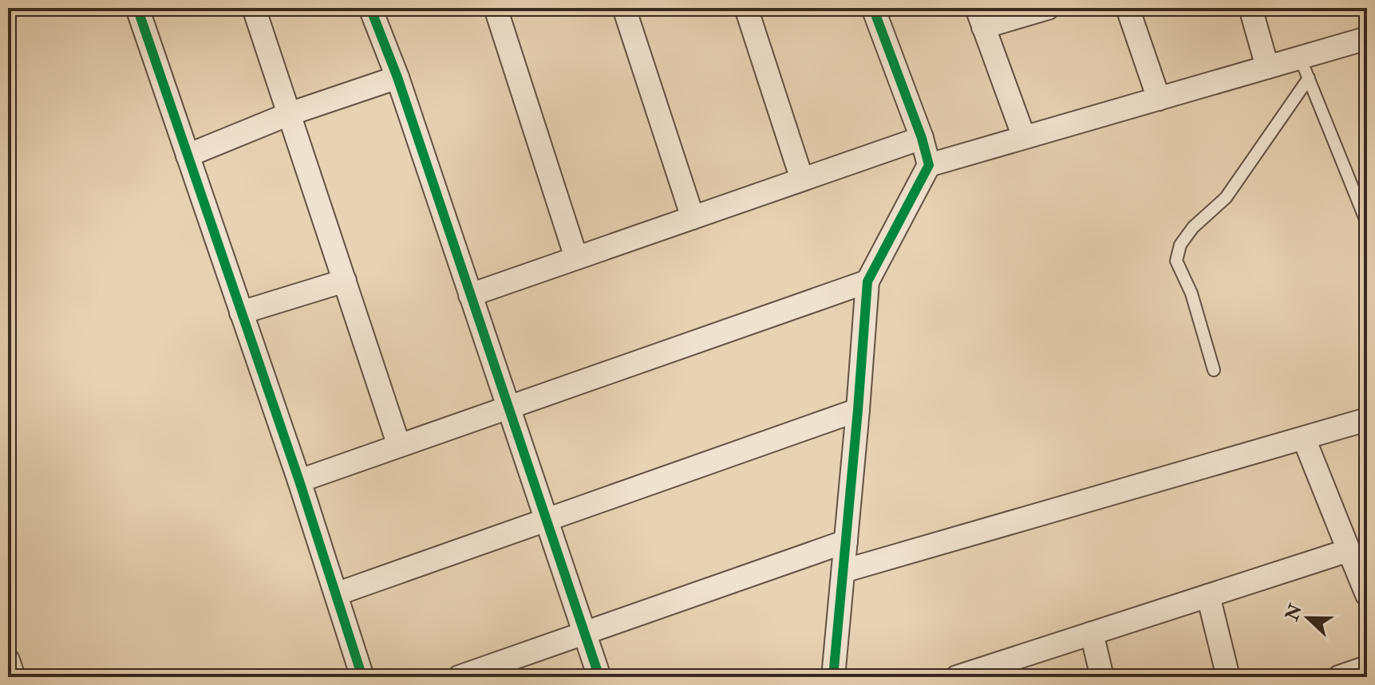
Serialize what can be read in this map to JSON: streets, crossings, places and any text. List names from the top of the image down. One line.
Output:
{"north":"left"}
